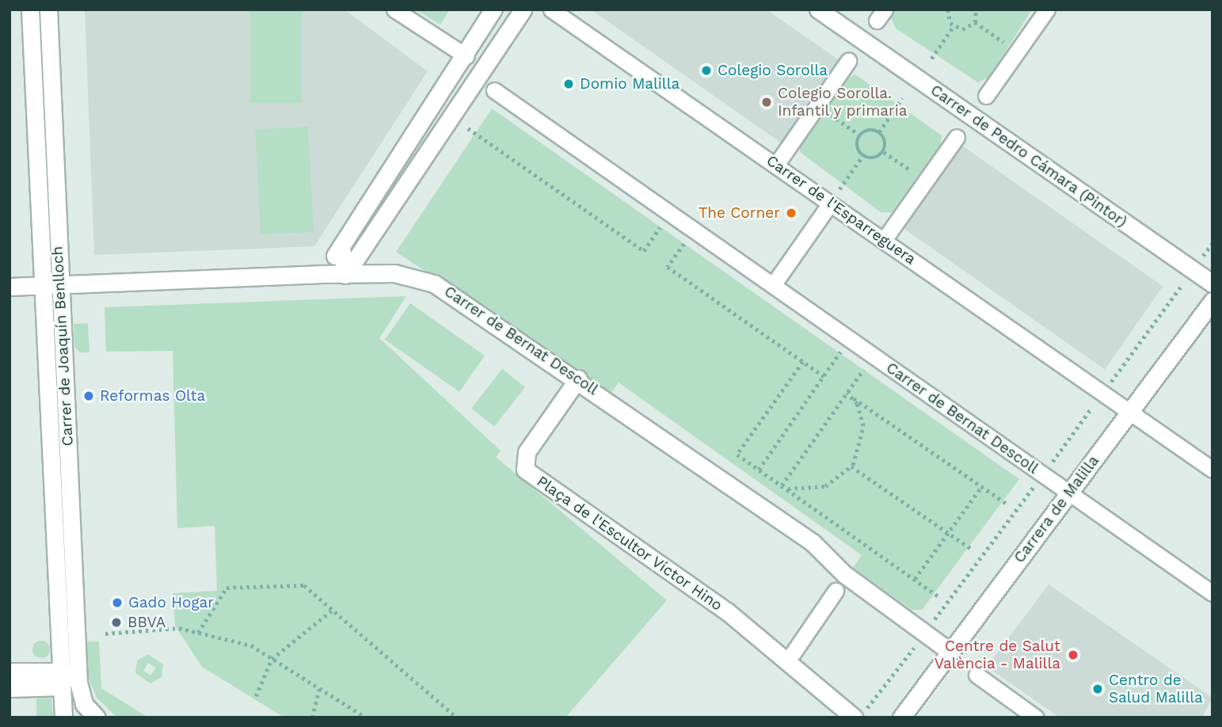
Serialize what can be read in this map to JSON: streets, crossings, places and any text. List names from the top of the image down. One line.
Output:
{"streets":{"street":["Carrer de Pedro Cámara (Pintor)","Carrer de l'Esparreguera","Carrer de Bernat Descoll","Carrer de Joaquín Benlloch","Carrera de Malilla","Plaça de l'Escultor Víctor Hino"]},"crossings":[["Carrer de l'Esparreguera","Carrera de Malilla"],["Carrer de Bernat Descoll","Carrer de Joaquín Benlloch"],["Carrer de Bernat Descoll","Carrera de Malilla"],["Carrer de Bernat Descoll","Plaça de l'Escultor Víctor Hino"]],"places":["Colegio Sorolla","Domio Malilla","Colegio Sorolla. Infantil y primaria","The Corner","Reformas Olta","Gado Hogar","BBVA","Centre de Salut València - Malilla","Centro de Salud Malilla"]}
